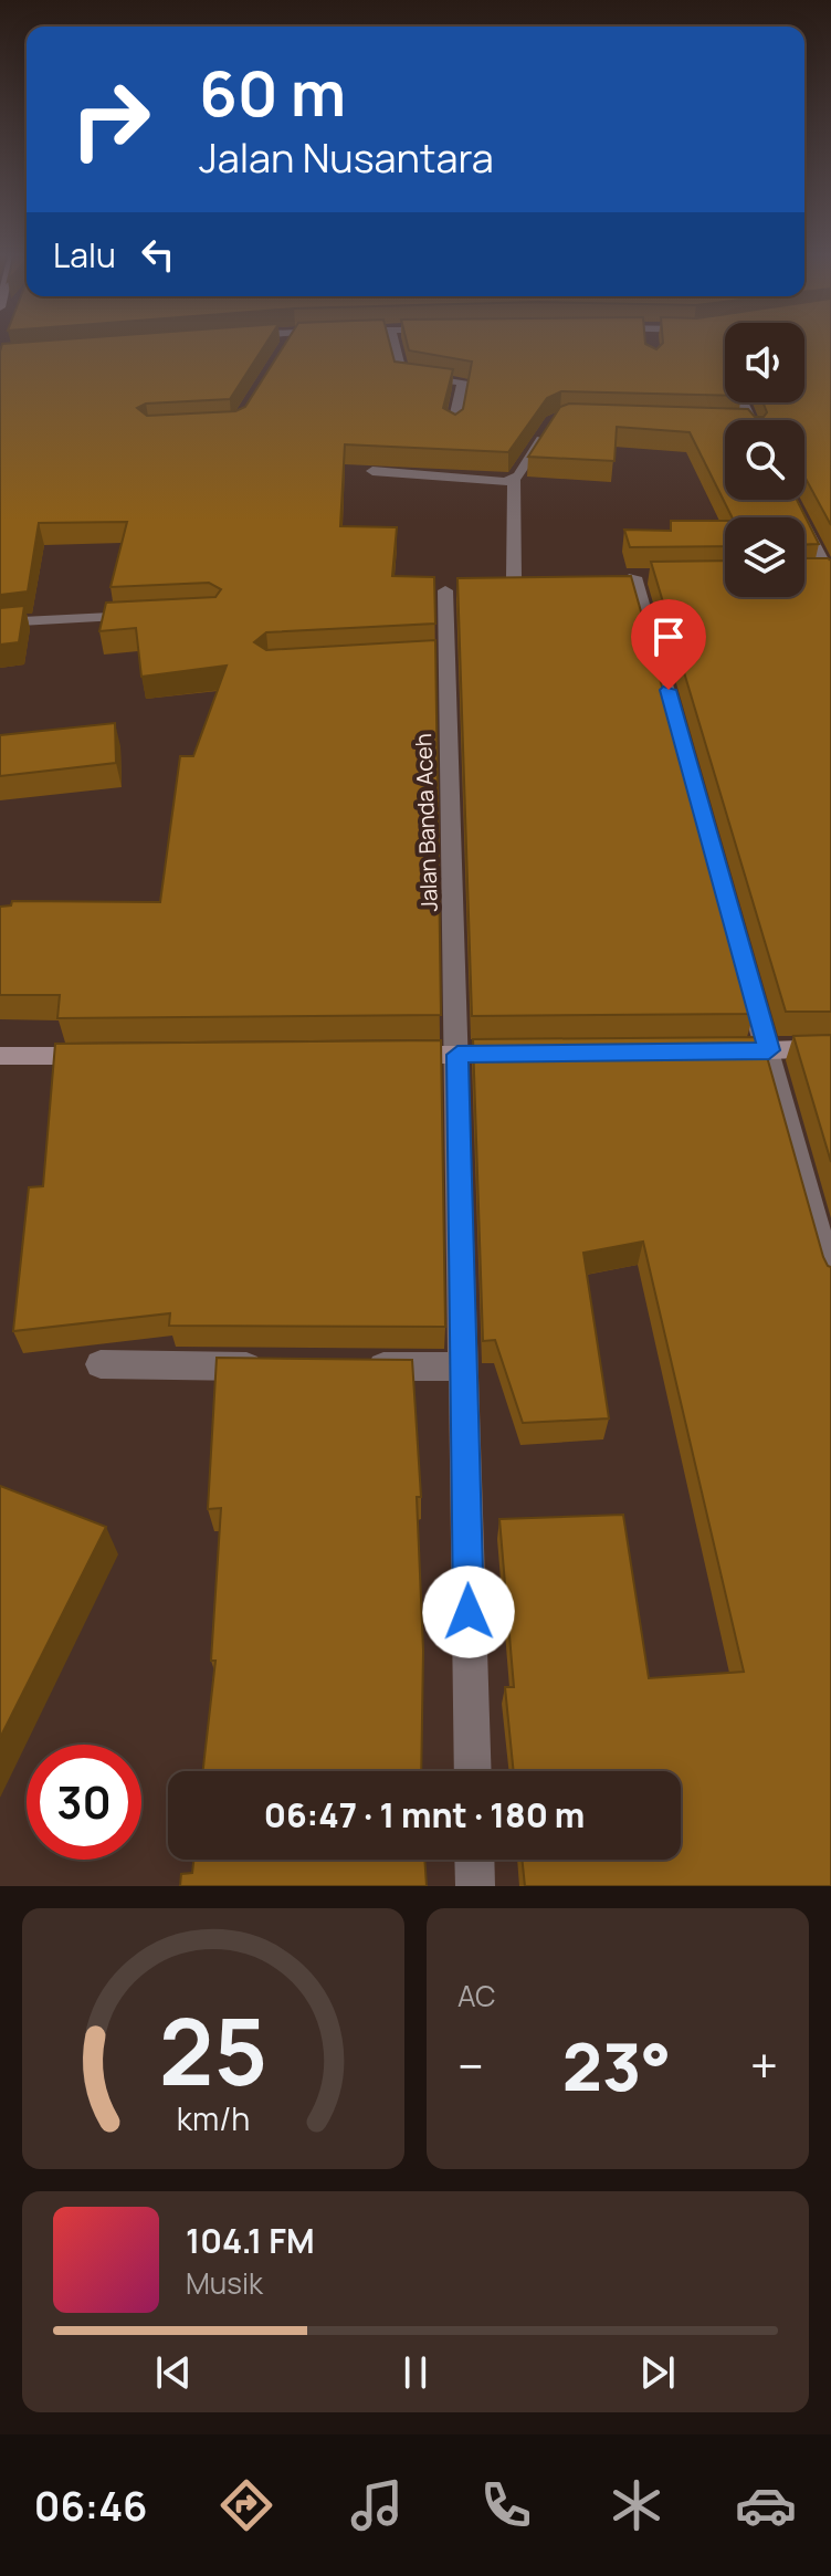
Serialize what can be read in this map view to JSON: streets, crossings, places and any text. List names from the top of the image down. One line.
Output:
{"streets":{"street":["Jalan Banda Aceh"]},"page":{"turn":["60 m","Jalan Nusantara"],"then":"Lalu","limit":"30","trip":"06:47 · 1 mnt · 180 m","tile":"AC","heat":["−","23°","+"],"song":["104.1 FM","Musik"],"tabs":"06:46","gauge":["25","km/h"]}}
